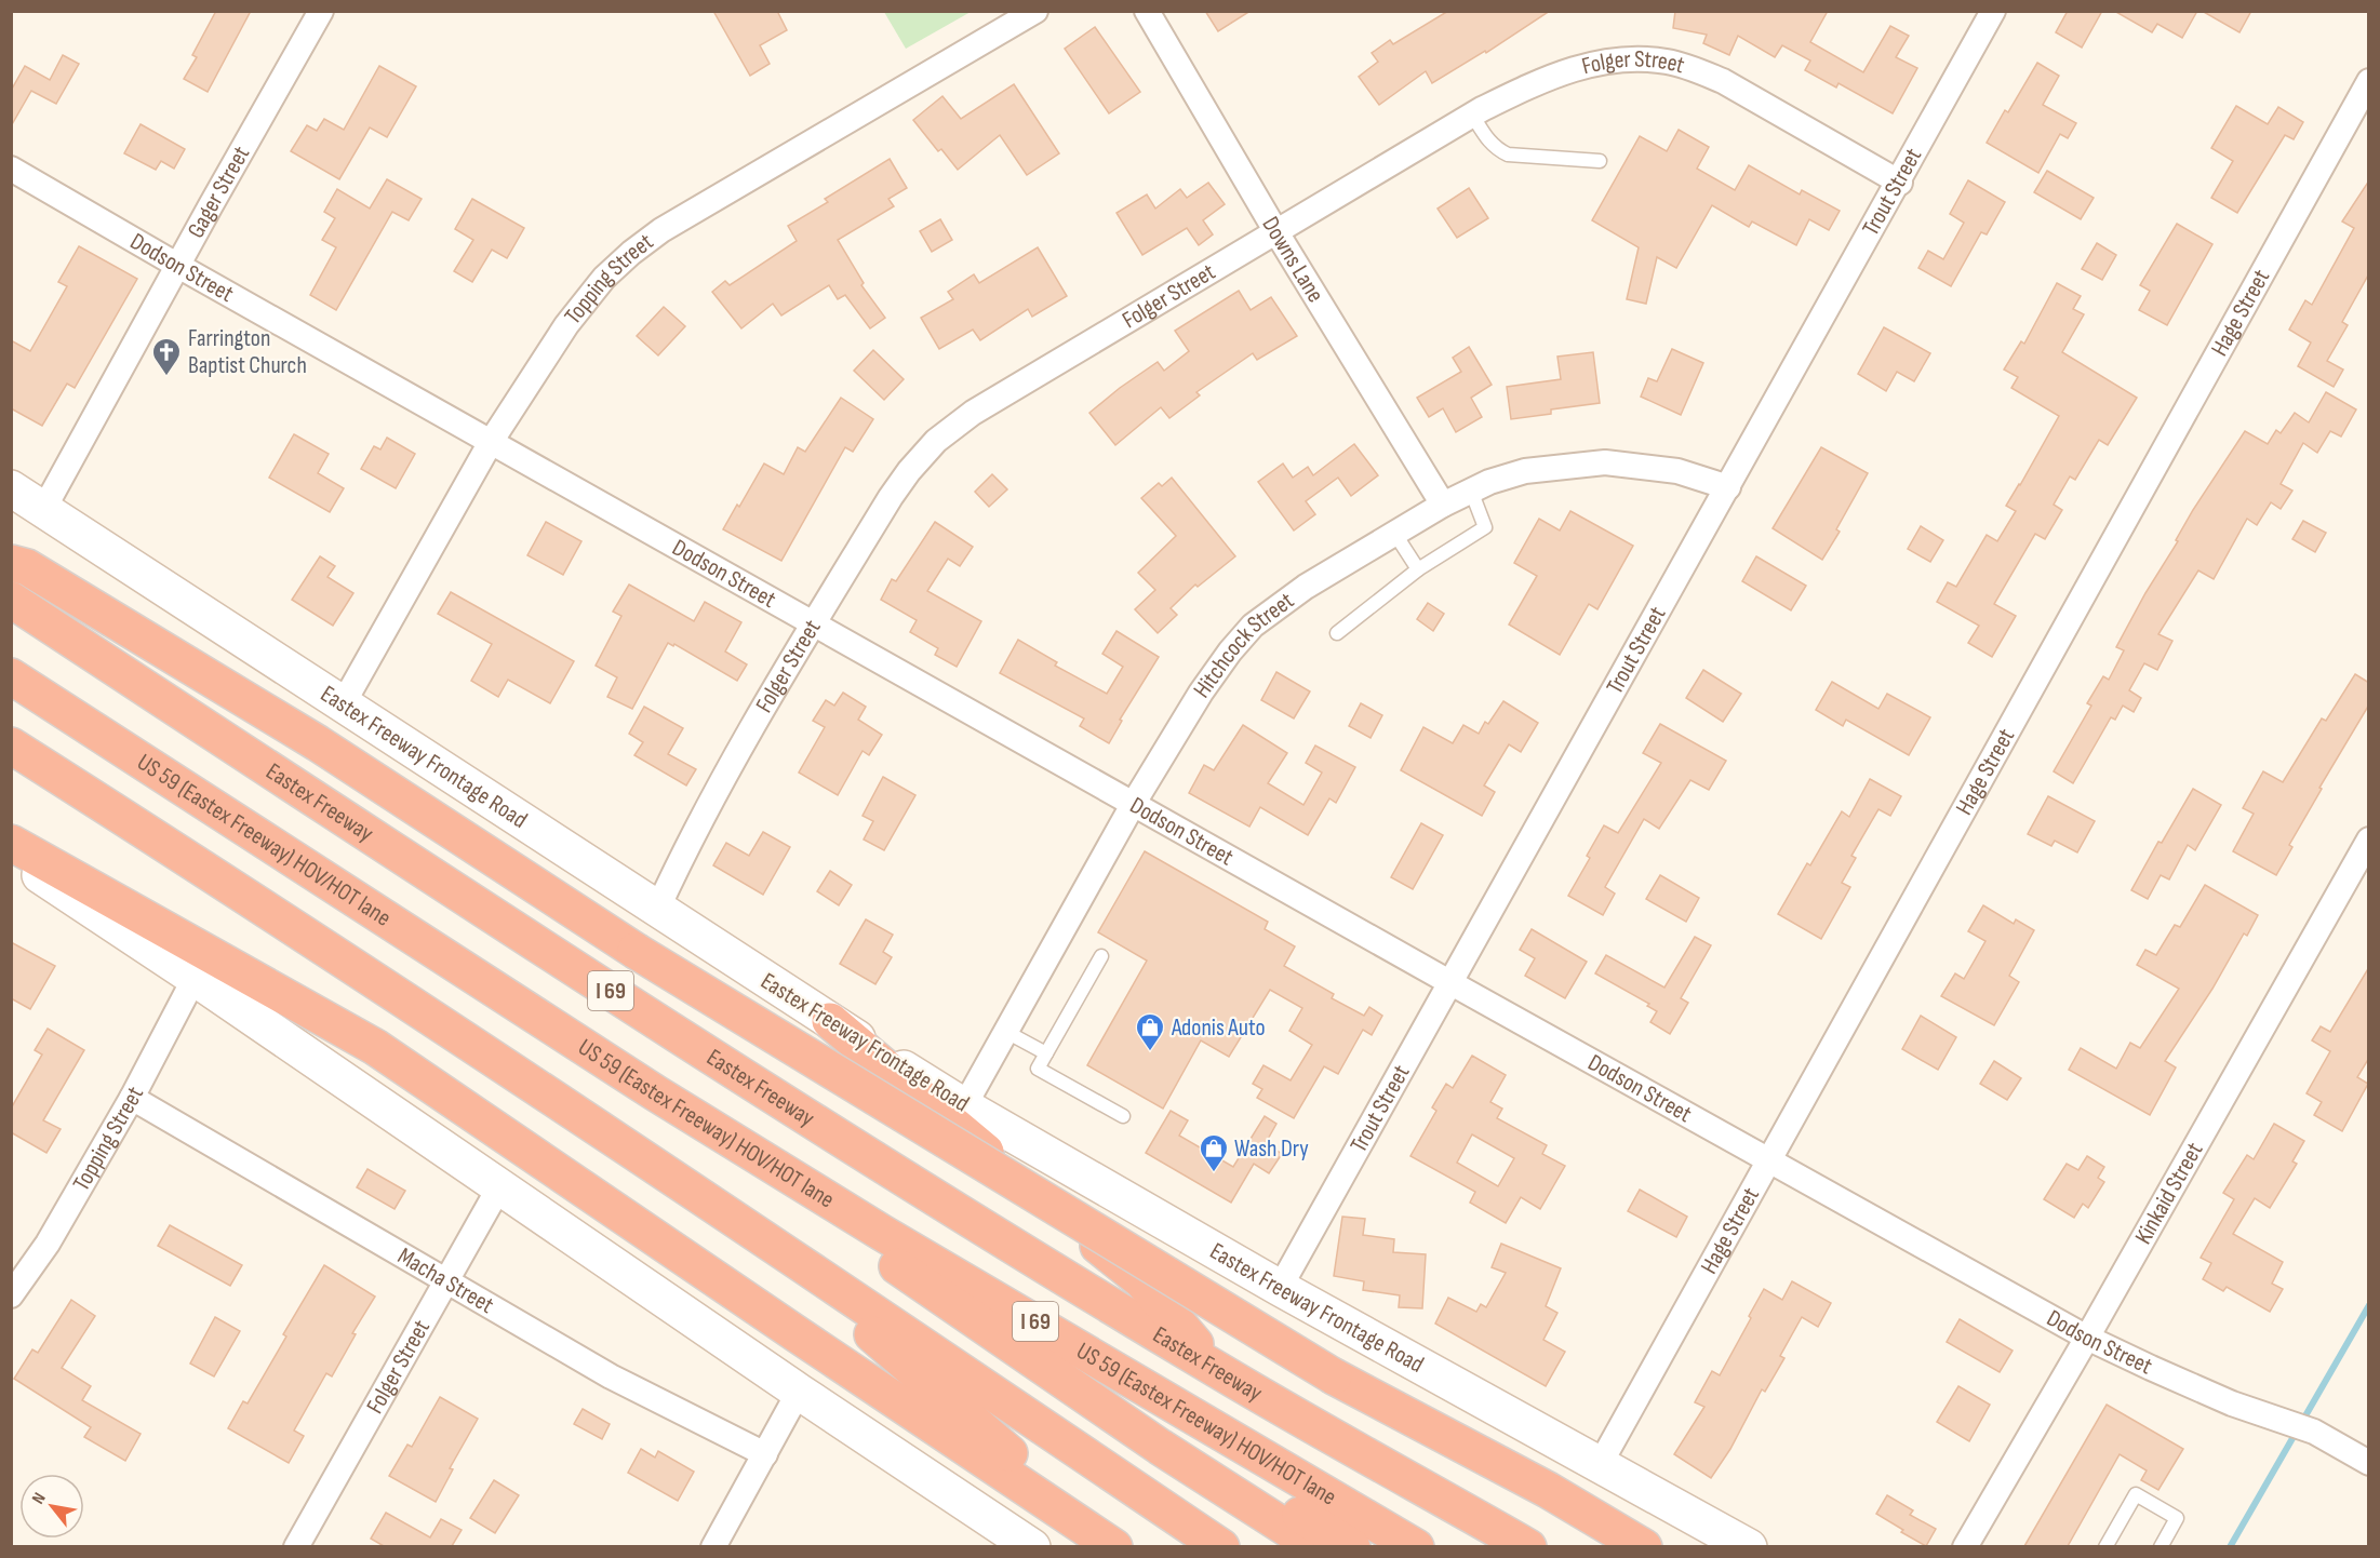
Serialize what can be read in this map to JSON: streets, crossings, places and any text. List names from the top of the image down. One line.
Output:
{"streets":{"highway":["Eastex Freeway","US 59 (Eastex Freeway) HOV/HOT lane","I 69"],"main road":["Eastex Freeway Frontage Road"],"street":["Folger Street","Gager Street","Trout Street","Downs Lane","Dodson Street","Topping Street","Hage Street","Hitchcock Street","Kinkaid Street","Macha Street"]},"crossings":[["Folger Street","Trout Street"],["Folger Street","Downs Lane"],["Folger Street","Dodson Street"],["Folger Street","Eastex Freeway Frontage Road"],["Folger Street","Macha Street"],["Gager Street","Dodson Street"],["Gager Street","Eastex Freeway Frontage Road"],["Trout Street","Dodson Street"],["Trout Street","Hitchcock Street"],["Trout Street","Eastex Freeway Frontage Road"],["Downs Lane","Hitchcock Street"],["Dodson Street","Topping Street"],["Dodson Street","Hage Street"],["Dodson Street","Hitchcock Street"],["Dodson Street","Kinkaid Street"],["Topping Street","Eastex Freeway Frontage Road"],["Topping Street","Macha Street"],["Hage Street","Eastex Freeway Frontage Road"],["Hitchcock Street","Eastex Freeway Frontage Road"]],"places":{"church":["Farrington Baptist Church"],"shop":["Adonis Auto","Wash Dry"]},"north":"top left"}
